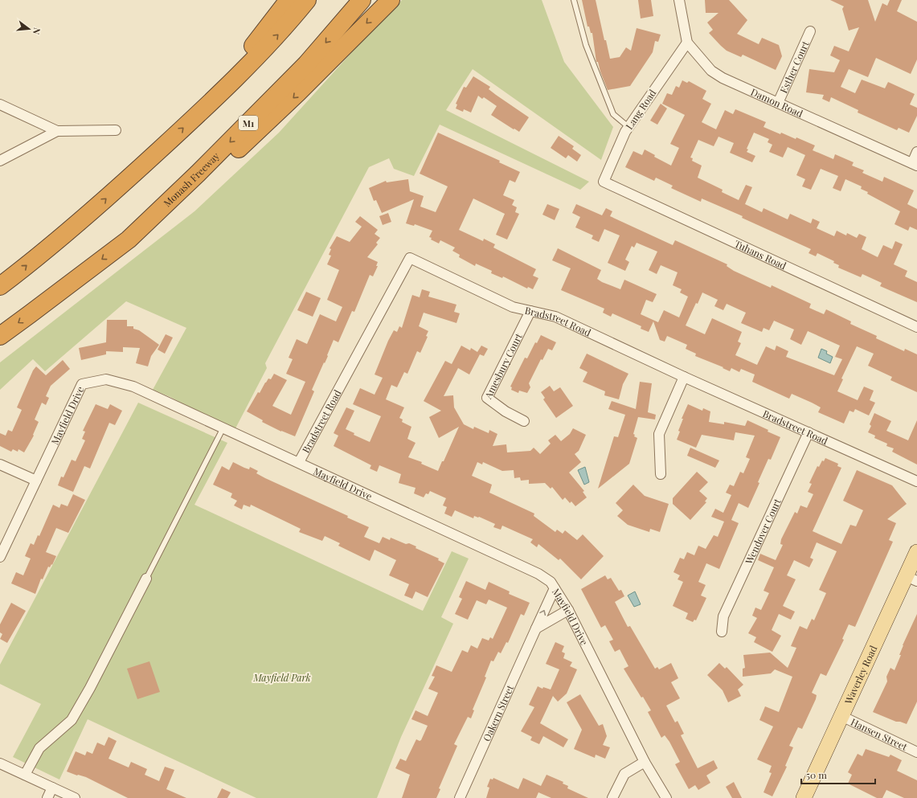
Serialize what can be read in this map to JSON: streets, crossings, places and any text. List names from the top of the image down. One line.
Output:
{"streets":{"highway":["M1","Monash Freeway"],"main road":["Waverley Road"],"street":["Esther Court","Damon Road","Lang Road","Tuhans Road","Bradstreet Road","Amesbury Court","Mayfield Drive","Wendover Court","Oakern Street","Hansen Street"]},"crossings":[["Esther Court","Damon Road"],["Damon Road","Lang Road"],["Lang Road","Tuhans Road"],["Bradstreet Road","Amesbury Court"],["Bradstreet Road","Mayfield Drive"],["Bradstreet Road","Wendover Court"],["Mayfield Drive","Oakern Street"],["Waverley Road","Hansen Street"]],"parks":["Mayfield Park"],"scale_bar":"50 m","north":"right"}
